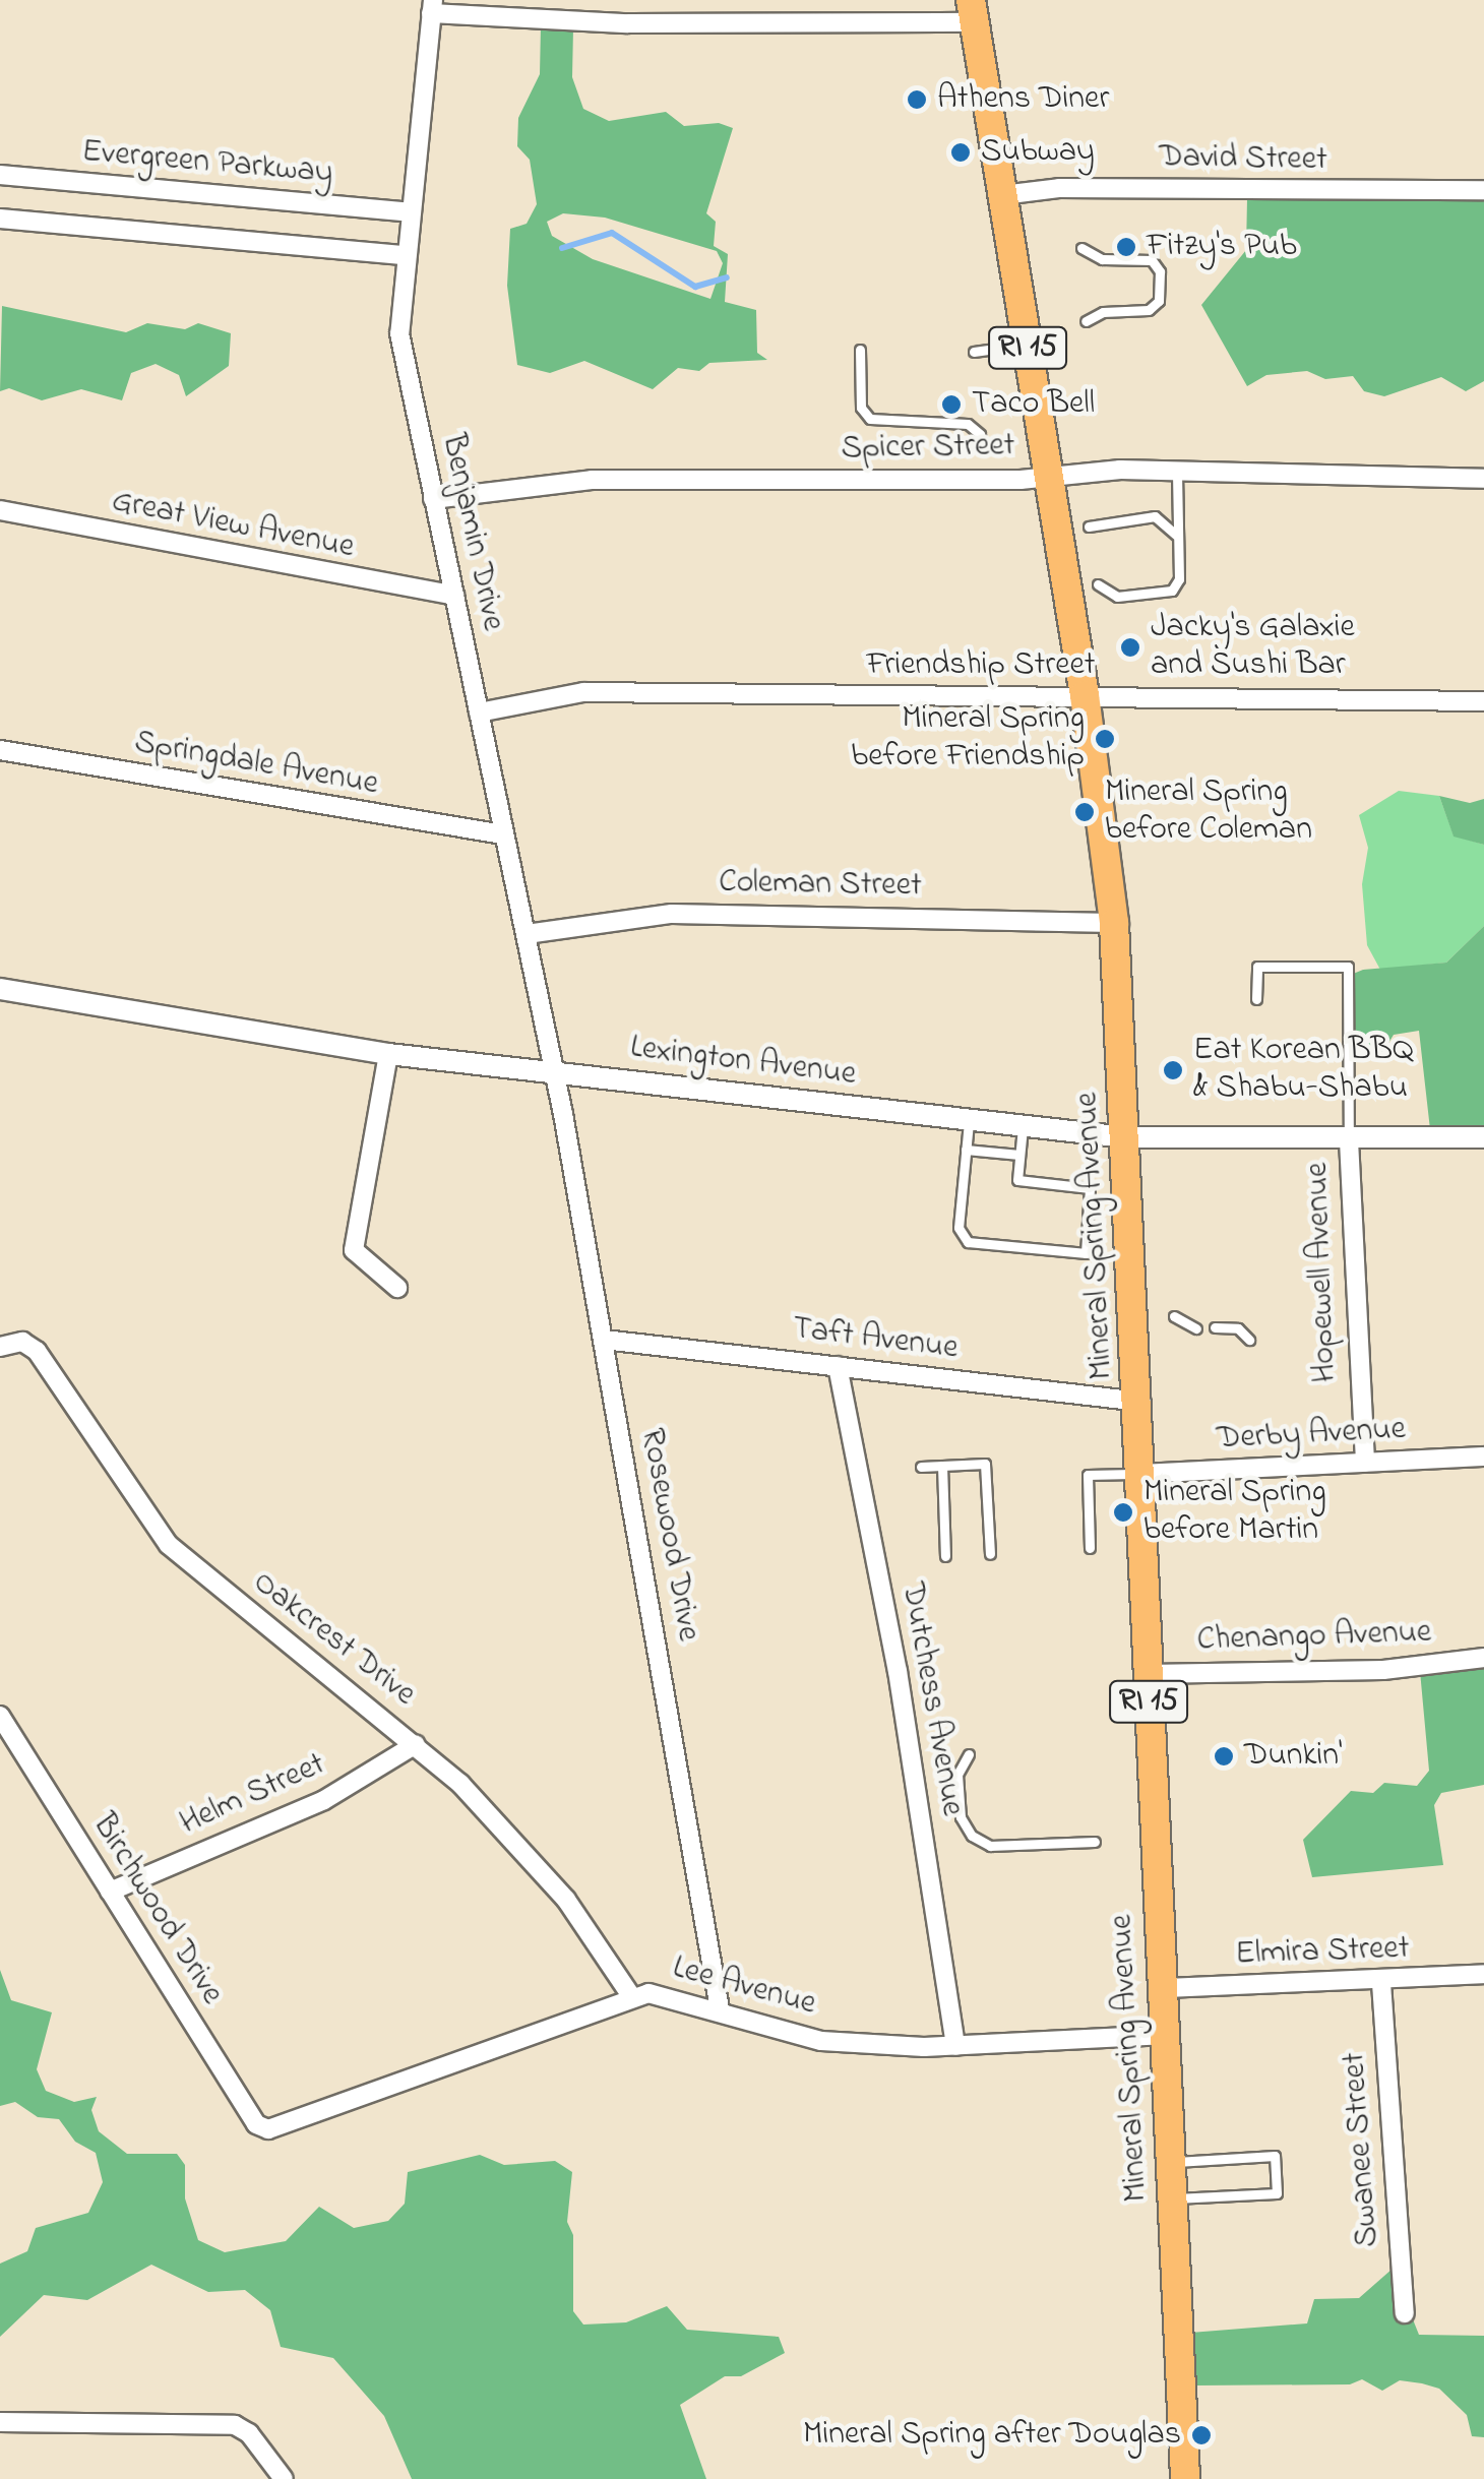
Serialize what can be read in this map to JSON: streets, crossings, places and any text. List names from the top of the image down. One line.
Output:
{"streets":{"main road":["RI 15","Mineral Spring Avenue"],"street":["David Street","Evergreen Parkway","Spicer Street","Great View Avenue","Benjamin Drive","Friendship Street","Springdale Avenue","Coleman Street","Lexington Avenue","Hopewell Avenue","Taft Avenue","Derby Avenue","Rosewood Drive","Chenango Avenue","Oakcrest Drive","Dutchess Avenue","Helm Street","Birchwood Drive","Elmira Street","Lee Avenue","Swanee Street"]},"crossings":[["David Street","Mineral Spring Avenue"],["Evergreen Parkway","Benjamin Drive"],["Spicer Street","Benjamin Drive"],["Spicer Street","Mineral Spring Avenue"],["Great View Avenue","Benjamin Drive"],["Benjamin Drive","Friendship Street"],["Benjamin Drive","Springdale Avenue"],["Benjamin Drive","Coleman Street"],["Benjamin Drive","Lexington Avenue"],["Benjamin Drive","Rosewood Drive"],["Friendship Street","Mineral Spring Avenue"],["Coleman Street","Mineral Spring Avenue"],["Lexington Avenue","Mineral Spring Avenue"],["Lexington Avenue","Hopewell Avenue"],["Lexington Avenue","Rosewood Drive"],["Mineral Spring Avenue","Taft Avenue"],["Mineral Spring Avenue","Derby Avenue"],["Mineral Spring Avenue","Chenango Avenue"],["Mineral Spring Avenue","Elmira Street"],["Mineral Spring Avenue","Lee Avenue"],["Hopewell Avenue","Derby Avenue"],["Taft Avenue","Rosewood Drive"],["Taft Avenue","Dutchess Avenue"],["Rosewood Drive","Lee Avenue"],["Oakcrest Drive","Helm Street"],["Oakcrest Drive","Lee Avenue"],["Dutchess Avenue","Lee Avenue"],["Helm Street","Birchwood Drive"],["Birchwood Drive","Lee Avenue"],["Elmira Street","Swanee Street"]],"places":["Athens Diner","Subway","Fitzy's Pub","Taco Bell","Jacky's Galaxie and Sushi Bar","Mineral Spring before Friendship","Mineral Spring before Coleman","Eat Korean BBQ & Shabu-Shabu","Mineral Spring before Martin","Dunkin'","Mineral Spring after Douglas"]}
